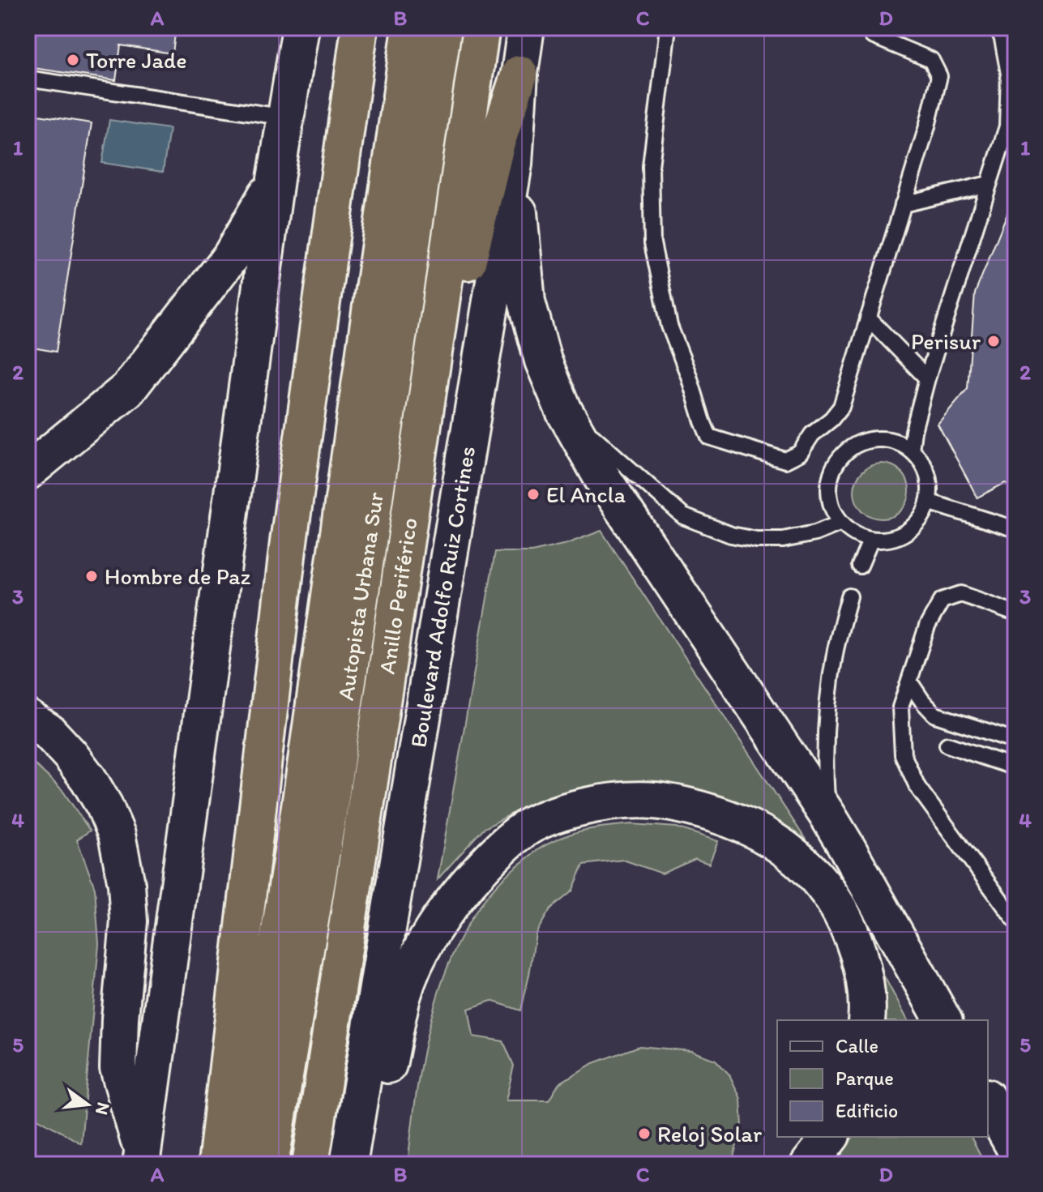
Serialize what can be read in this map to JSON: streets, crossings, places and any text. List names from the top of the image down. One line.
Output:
{"streets":{"highway":["Autopista Urbana Sur","Anillo Periférico"],"main road":["Boulevard Adolfo Ruiz Cortines"]},"places":["Torre Jade","Perisur","El Ancla","Hombre de Paz","Reloj Solar"],"legend":["Calle","Parque","Edificio"],"north":"right","grid":{"columns":["A","B","C","D"],"rows":["1","2","3","4","5"]}}
